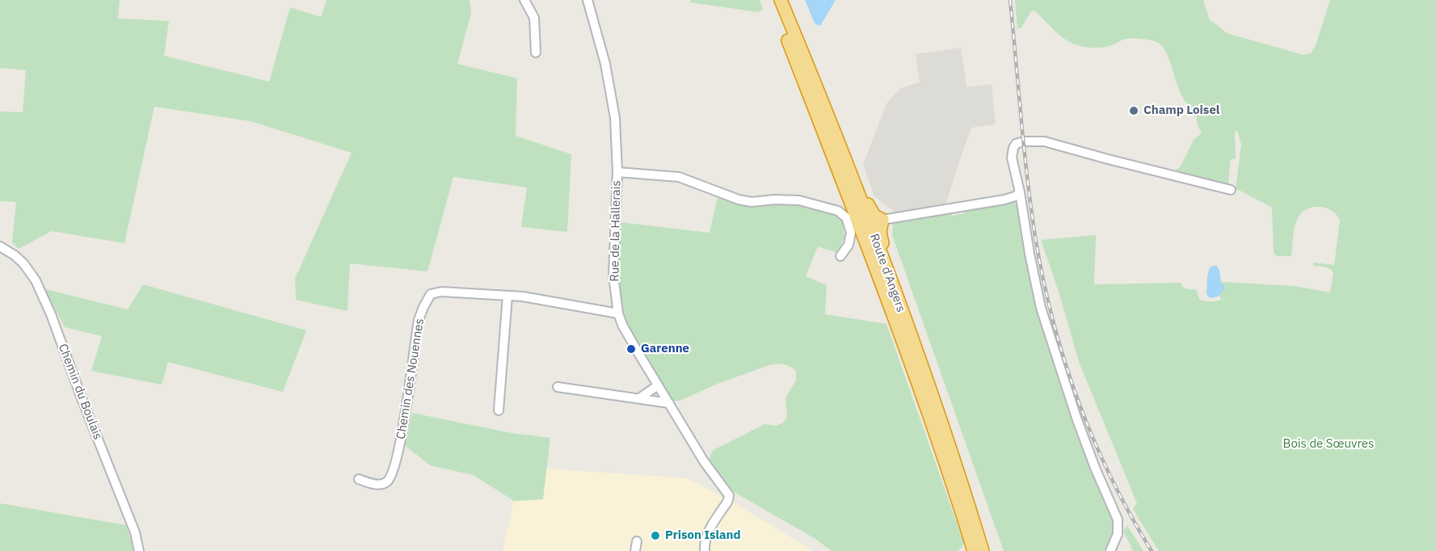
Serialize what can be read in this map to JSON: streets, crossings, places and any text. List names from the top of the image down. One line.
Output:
{"streets":{"highway":["Route d'Angers"],"street":["Rue de la Hallerais","Chemin des Nouennes","Chemin du Boulais"]},"crossings":[["Rue de la Hallerais","Chemin des Nouennes"]],"parks":["Bois de Sœuvres"],"places":["Champ Loisel","Garenne","Prison Island"]}
